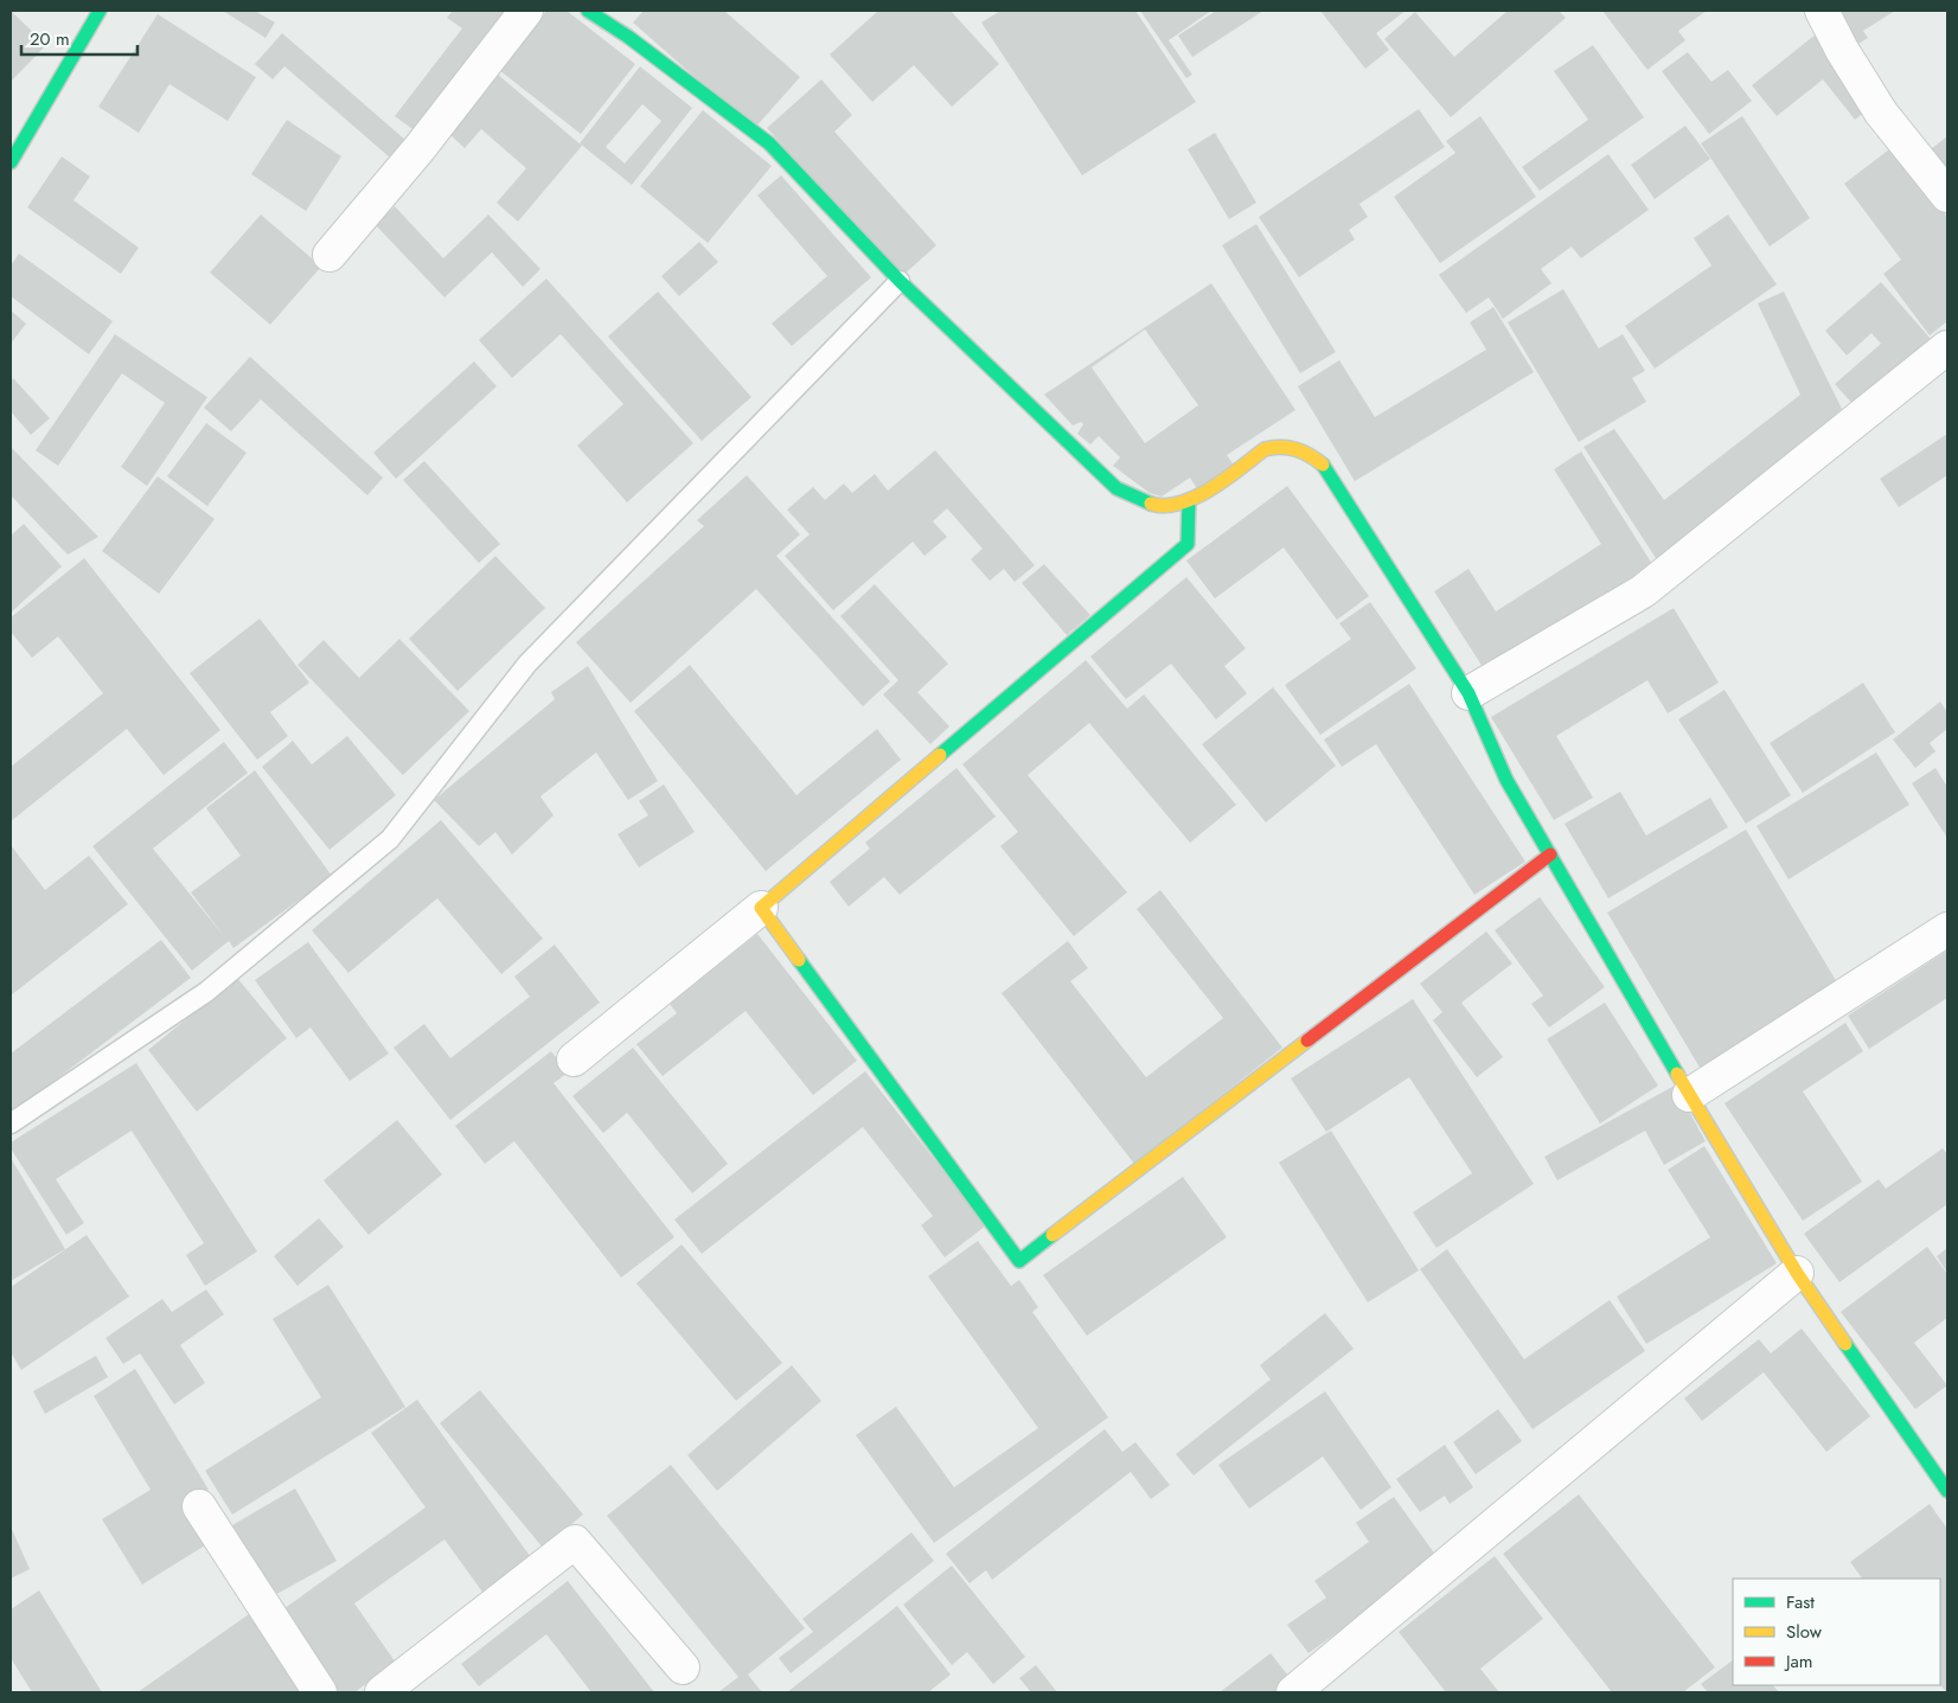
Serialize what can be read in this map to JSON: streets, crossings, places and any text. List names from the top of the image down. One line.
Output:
{"legend":["Fast","Slow","Jam"],"scale_bar":"20 m"}
